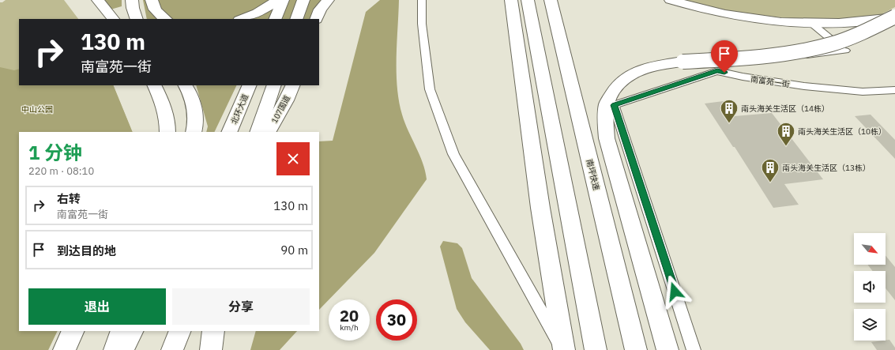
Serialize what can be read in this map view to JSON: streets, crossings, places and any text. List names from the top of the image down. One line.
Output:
{"streets":{"main road":["北环大道","107国道","南坪快速"],"street":["南富苑一街"]},"parks":["中山公园"],"places":{"building":["南头海关生活区（14栋）","南头海关生活区（10栋）","南头海关生活区（13栋）"]},"north":"bottom right","page":{"turn":["130 m","南富苑一街"],"heading":["1 分钟","220 m · 08:10"],"list":[{"name":"右转","note":"南富苑一街","value":"130 m"},{"name":"到达目的地","value":"90 m"}],"buttons":["退出","分享"],"speed":"20 km/h","limit":"30"}}
